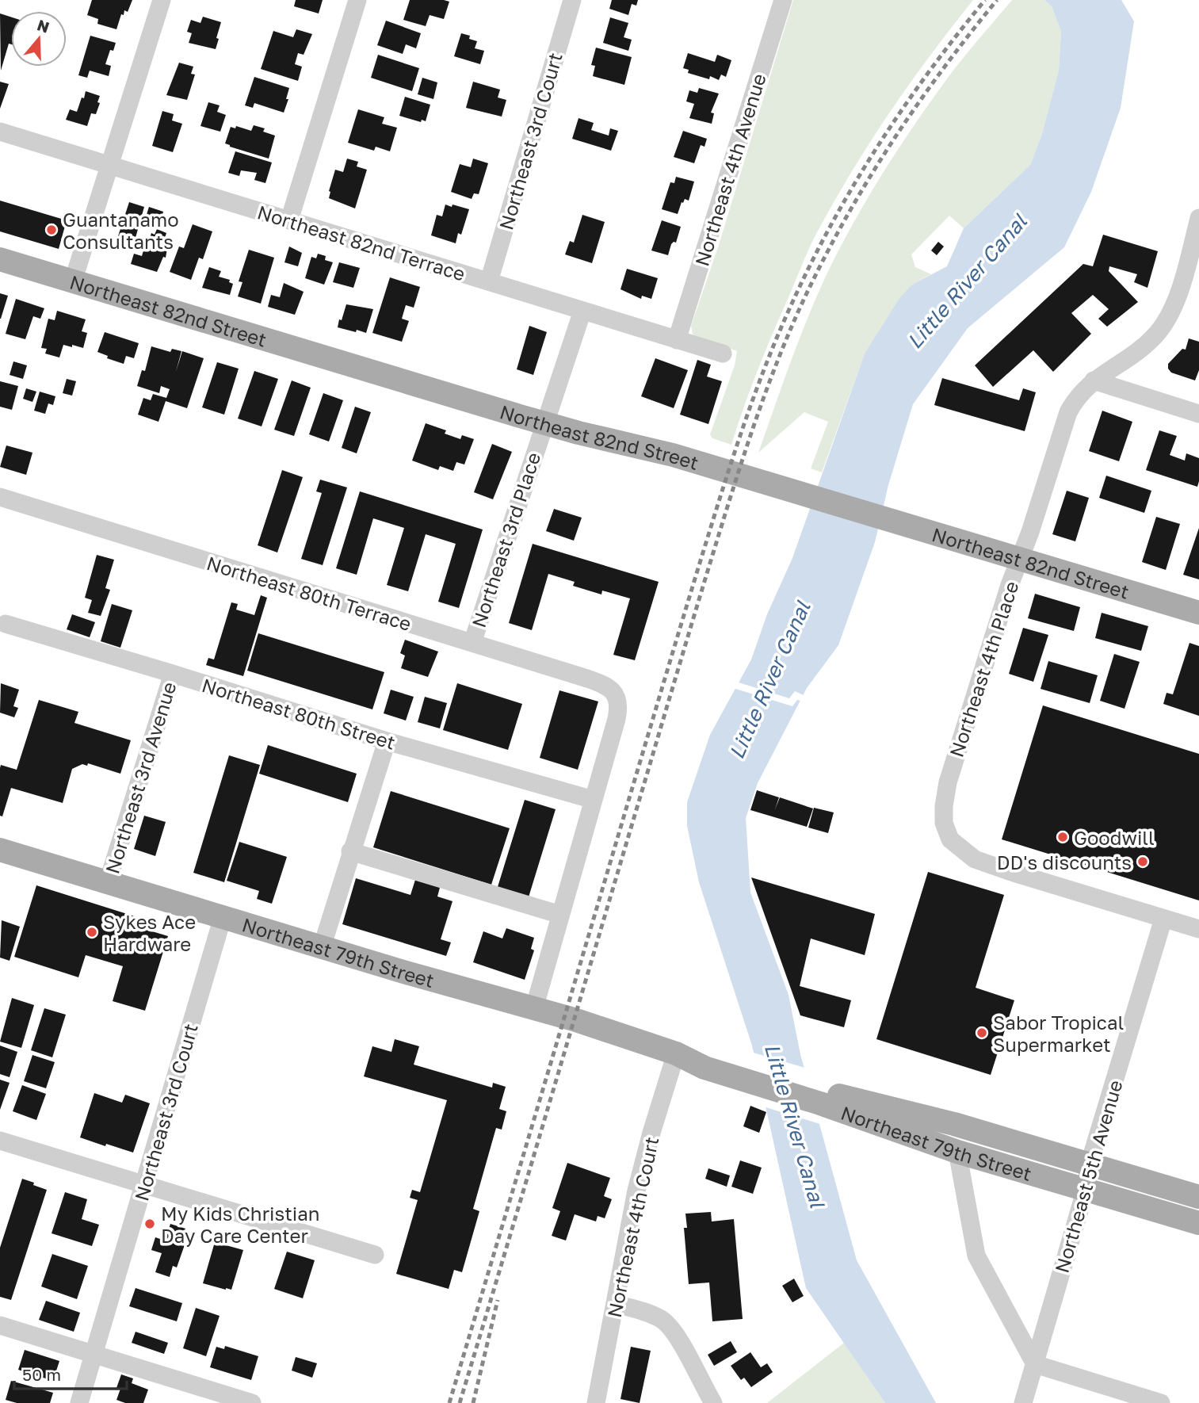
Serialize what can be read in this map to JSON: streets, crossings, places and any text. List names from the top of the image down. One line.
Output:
{"streets":{"main road":["Northeast 82nd Street","Northeast 79th Street"],"street":["Northeast 3rd Court","Northeast 4th Avenue","Northeast 82nd Terrace","Northeast 3rd Place","Northeast 80th Terrace","Northeast 4th Place","Northeast 80th Street","Northeast 3rd Avenue","Northeast 5th Avenue","Northeast 4th Court"]},"crossings":[["Northeast 3rd Court","Northeast 82nd Terrace"],["Northeast 3rd Court","Northeast 79th Street"],["Northeast 4th Avenue","Northeast 82nd Terrace"],["Northeast 82nd Terrace","Northeast 3rd Place"],["Northeast 82nd Street","Northeast 3rd Place"],["Northeast 82nd Street","Northeast 4th Place"],["Northeast 3rd Place","Northeast 80th Terrace"],["Northeast 80th Terrace","Northeast 80th Street"],["Northeast 4th Place","Northeast 5th Avenue"],["Northeast 80th Street","Northeast 3rd Avenue"],["Northeast 3rd Avenue","Northeast 79th Street"],["Northeast 79th Street","Northeast 5th Avenue"],["Northeast 79th Street","Northeast 4th Court"]],"water":["Little River Canal"],"places":["Guantanamo Consultants","Goodwill","DD's discounts","Sykes Ace Hardware","Sabor Tropical Supermarket","My Kids Christian Day Care Center"],"scale_bar":"50 m","north":"top"}
